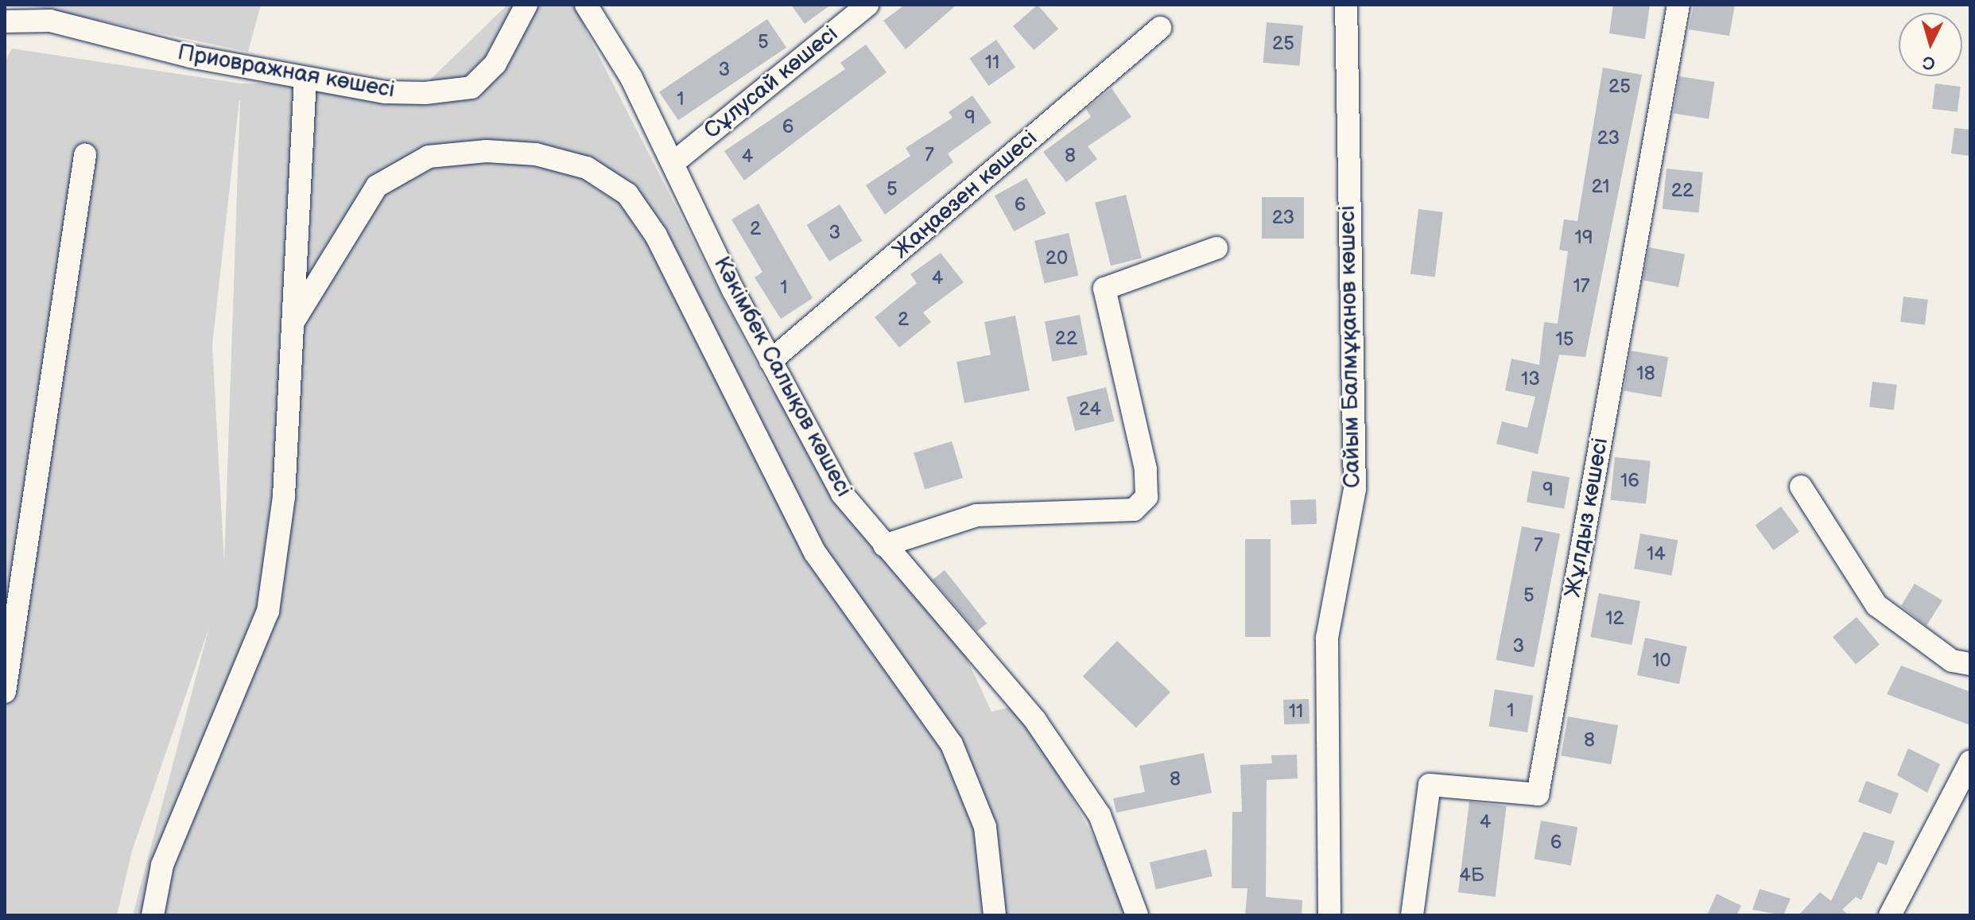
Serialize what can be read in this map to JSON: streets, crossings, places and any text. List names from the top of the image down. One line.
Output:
{"streets":{"street":["Приовражная көшесі","Сұлусай көшесі","Жаңаөзен көшесі","Сайым Балмұқанов көшесі","Кәкімбек Салықов көшесі","Жұлдыз көшесі"]},"crossings":[["Сұлусай көшесі","Кәкімбек Салықов көшесі"],["Жаңаөзен көшесі","Кәкімбек Салықов көшесі"]],"house_numbers":["5","25","11","3","25","1","9","6","23","7","8","4","21","5","22","6","23","2","3","19","20","4","17","1","2","22","15","18","13","24","16","9","7","14","5","12","3","10","1","11","8","8","4","6","4Б"],"north":"bottom"}
